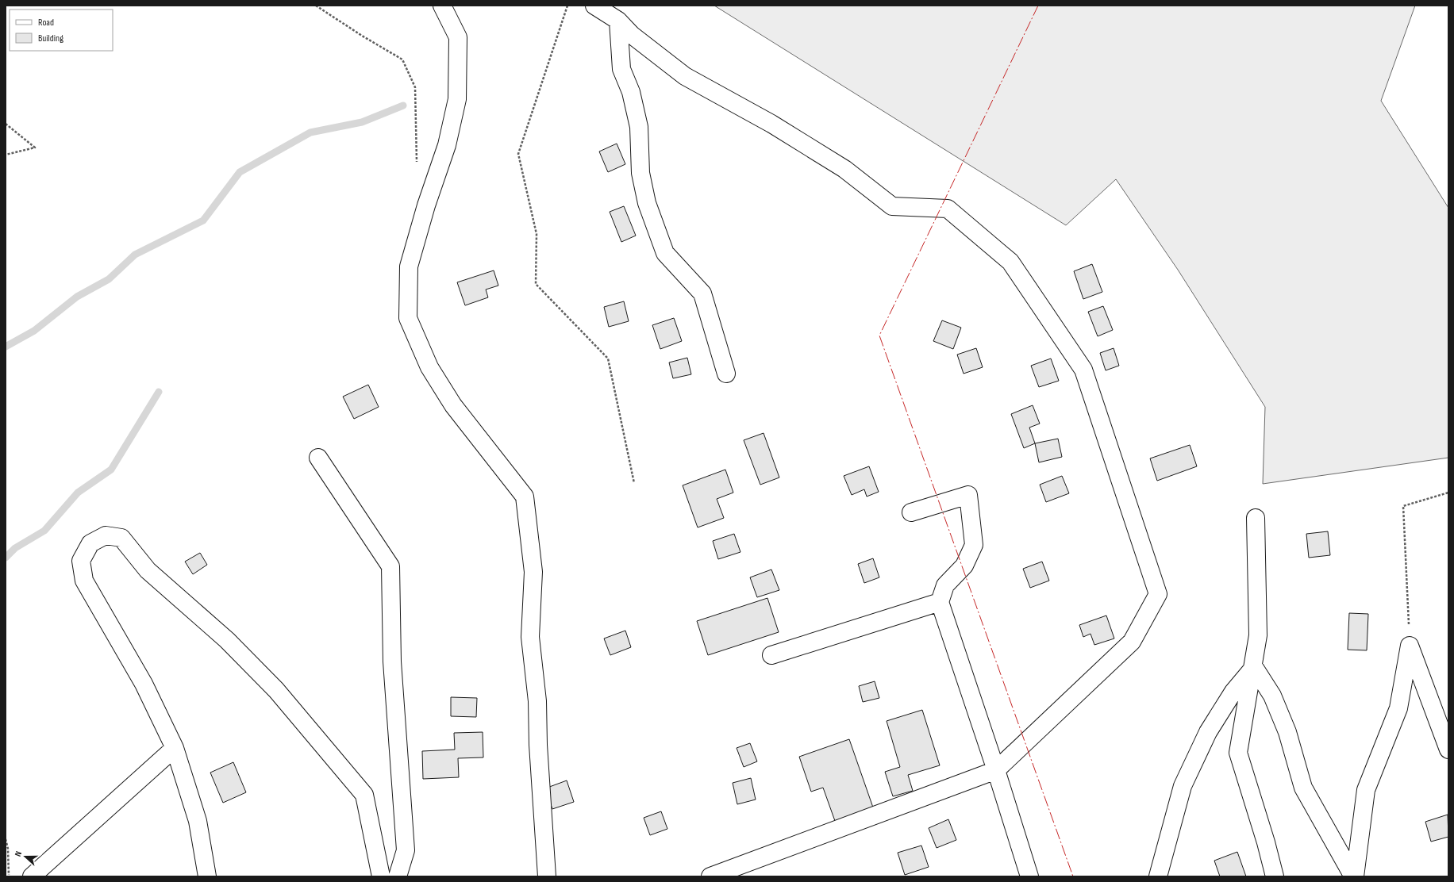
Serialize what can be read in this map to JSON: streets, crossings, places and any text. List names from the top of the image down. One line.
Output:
{"legend":["Road","Building"],"north":"left"}
